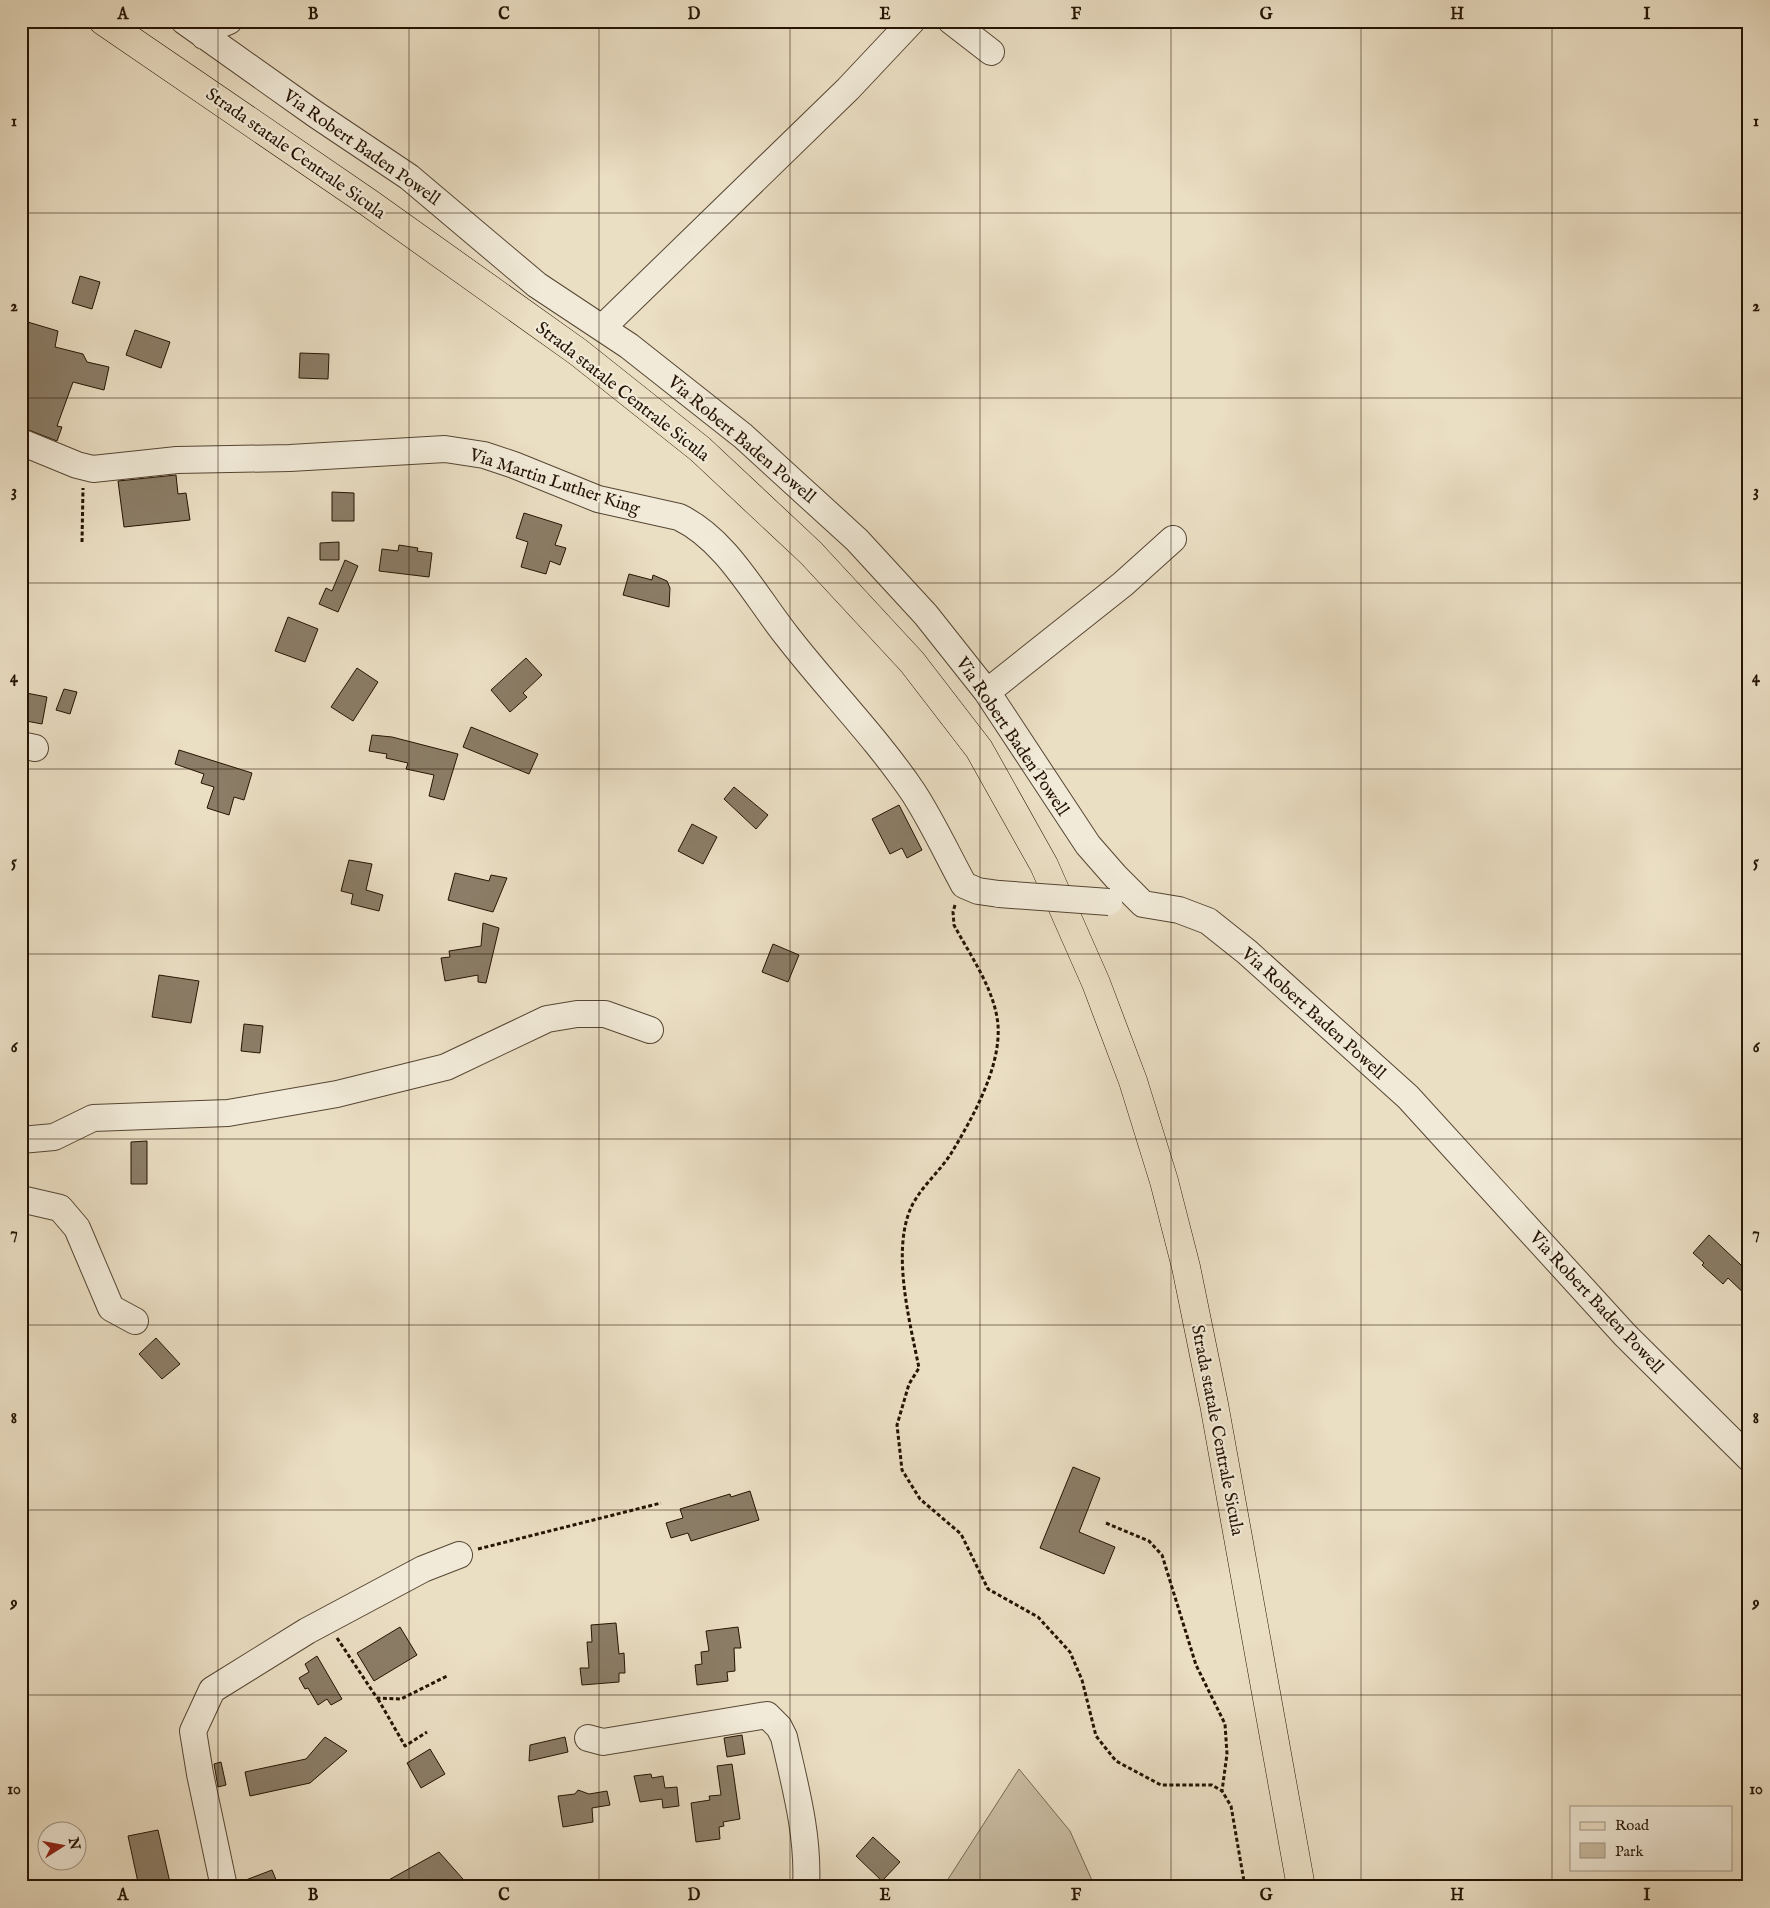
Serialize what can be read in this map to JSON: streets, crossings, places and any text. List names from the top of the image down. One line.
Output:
{"streets":{"main road":["Strada statale Centrale Sicula"],"street":["Via Robert Baden Powell","Via Martin Luther King"]},"legend":["Road","Park"],"north":"right","grid":{"columns":["A","B","C","D","E","F","G","H","I"],"rows":["1","2","3","4","5","6","7","8","9","10"]}}
